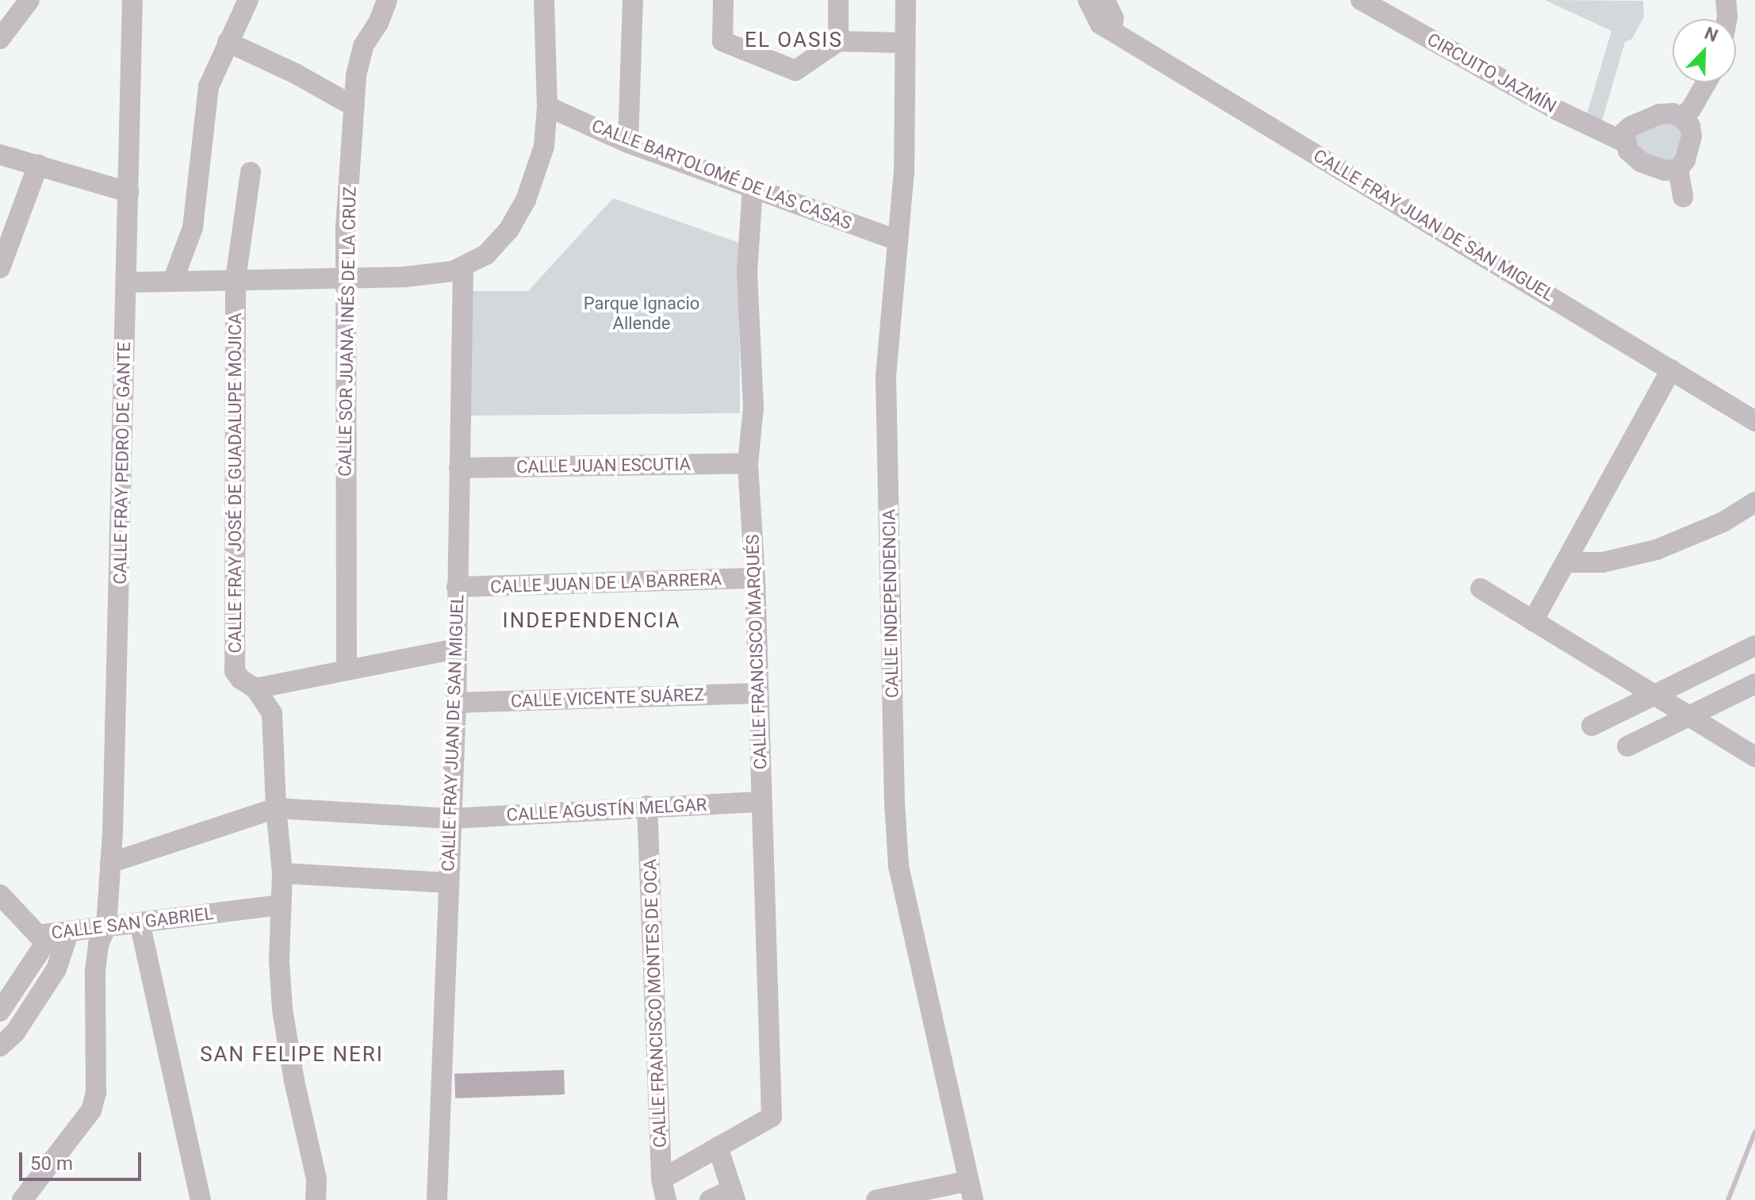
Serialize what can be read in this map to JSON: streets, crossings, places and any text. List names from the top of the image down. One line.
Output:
{"streets":{"street":["CIRCUITO JAZMÍN","CALLE BARTOLOMÉ DE LAS CASAS","CALLE FRAY JUAN DE SAN MIGUEL","CALLE SOR JUANA INÉS DE LA CRUZ","CALLE FRAY PEDRO DE GANTE","CALLE JUAN ESCUTIA","CALLE FRAY JOSÉ DE GUADALUPE MOJICA","CALLE JUAN DE LA BARRERA","CALLE INDEPENDENCIA","CALLE FRANCISCO MARQUÉS","CALLE VICENTE SUÁREZ","CALLE AGUSTÍN MELGAR","CALLE SAN GABRIEL","CALLE FRANCISCO MONTES DE OCA"]},"crossings":[["CALLE BARTOLOMÉ DE LAS CASAS","CALLE INDEPENDENCIA"],["CALLE BARTOLOMÉ DE LAS CASAS","CALLE FRANCISCO MARQUÉS"],["CALLE FRAY JUAN DE SAN MIGUEL","CALLE JUAN ESCUTIA"],["CALLE FRAY JUAN DE SAN MIGUEL","CALLE JUAN DE LA BARRERA"],["CALLE FRAY JUAN DE SAN MIGUEL","CALLE VICENTE SUÁREZ"],["CALLE FRAY JUAN DE SAN MIGUEL","CALLE AGUSTÍN MELGAR"],["CALLE FRAY PEDRO DE GANTE","CALLE SAN GABRIEL"],["CALLE JUAN ESCUTIA","CALLE FRANCISCO MARQUÉS"],["CALLE FRAY JOSÉ DE GUADALUPE MOJICA","CALLE AGUSTÍN MELGAR"],["CALLE FRAY JOSÉ DE GUADALUPE MOJICA","CALLE SAN GABRIEL"],["CALLE JUAN DE LA BARRERA","CALLE FRANCISCO MARQUÉS"],["CALLE FRANCISCO MARQUÉS","CALLE VICENTE SUÁREZ"],["CALLE FRANCISCO MARQUÉS","CALLE AGUSTÍN MELGAR"],["CALLE AGUSTÍN MELGAR","CALLE FRANCISCO MONTES DE OCA"]],"districts":["EL OASIS","INDEPENDENCIA","SAN FELIPE NERI"],"parks":["Parque Ignacio Allende"],"scale_bar":"50 m","north":"top right"}
